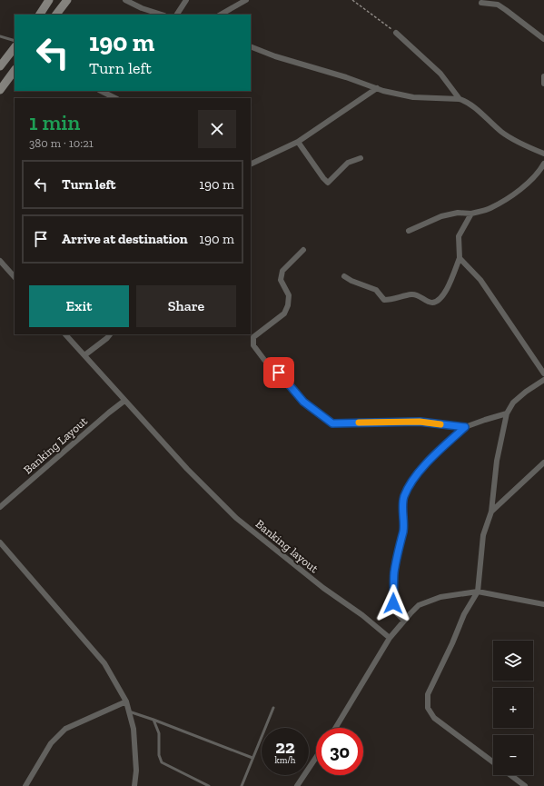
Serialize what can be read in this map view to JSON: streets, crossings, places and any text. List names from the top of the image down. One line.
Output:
{"streets":{"street":["Banking Layout","Banking layout"]},"crossings":[["Banking Layout","Banking layout"]],"page":{"turn":["190 m","Turn left"],"heading":["1 min","380 m · 10:21"],"list":[{"name":"Turn left","value":"190 m"},{"name":"Arrive at destination","value":"190 m"}],"buttons":["Exit","Share"],"map_buttons":["+","−"],"speed":"22 km/h","limit":"30"}}
